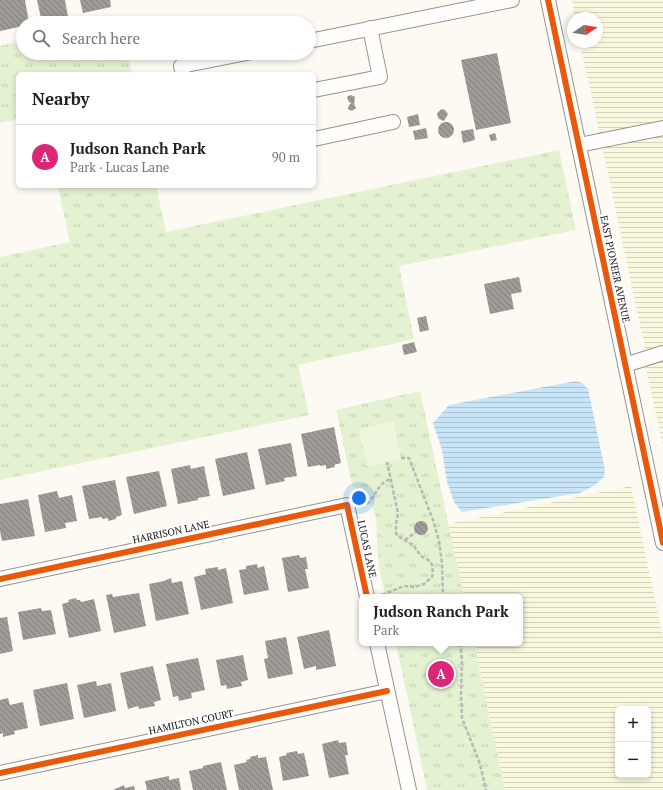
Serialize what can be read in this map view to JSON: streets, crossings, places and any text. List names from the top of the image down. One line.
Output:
{"streets":{"street":["EAST PIONEER AVENUE","HARRISON LANE","LUCAS LANE","HAMILTON COURT"]},"crossings":[["HARRISON LANE","LUCAS LANE"]],"north":"right","page":{"search":"Search here","heading":"Nearby","list":[{"mark":"A","name":"Judson Ranch Park","note":"Park · Lucas Lane","value":"90 m"}],"popup":["Judson Ranch Park","Park"],"pins":"A","map_buttons":["+","−"]}}
